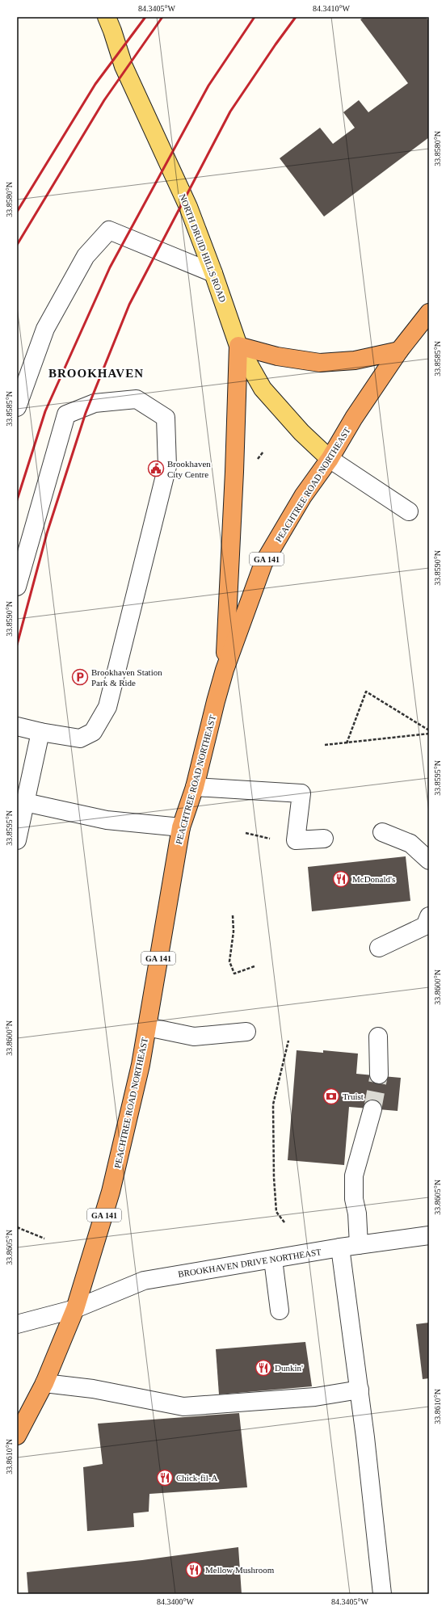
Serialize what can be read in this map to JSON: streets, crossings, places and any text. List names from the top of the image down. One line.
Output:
{"streets":{"highway":["PEACHTREE ROAD NORTHEAST","GA 141"],"main road":["NORTH DRUID HILLS ROAD"],"street":["BROOKHAVEN DRIVE NORTHEAST"]},"crossings":[["NORTH DRUID HILLS ROAD","PEACHTREE ROAD NORTHEAST"],["PEACHTREE ROAD NORTHEAST","BROOKHAVEN DRIVE NORTHEAST"]],"districts":["BROOKHAVEN"],"places":{"public building":["Brookhaven City Centre"],"parking":["Brookhaven Station Park & Ride"],"restaurant":["McDonald's","Dunkin'","Chick-fil-A","Mellow Mushroom"],"bank":["Truist"]},"coordinates":["84.3405°W","84.3410°W","33.8580°N","33.8585°N","33.8590°N","33.8595°N","33.8600°N","33.8605°N","33.8610°N","84.3400°W"]}
